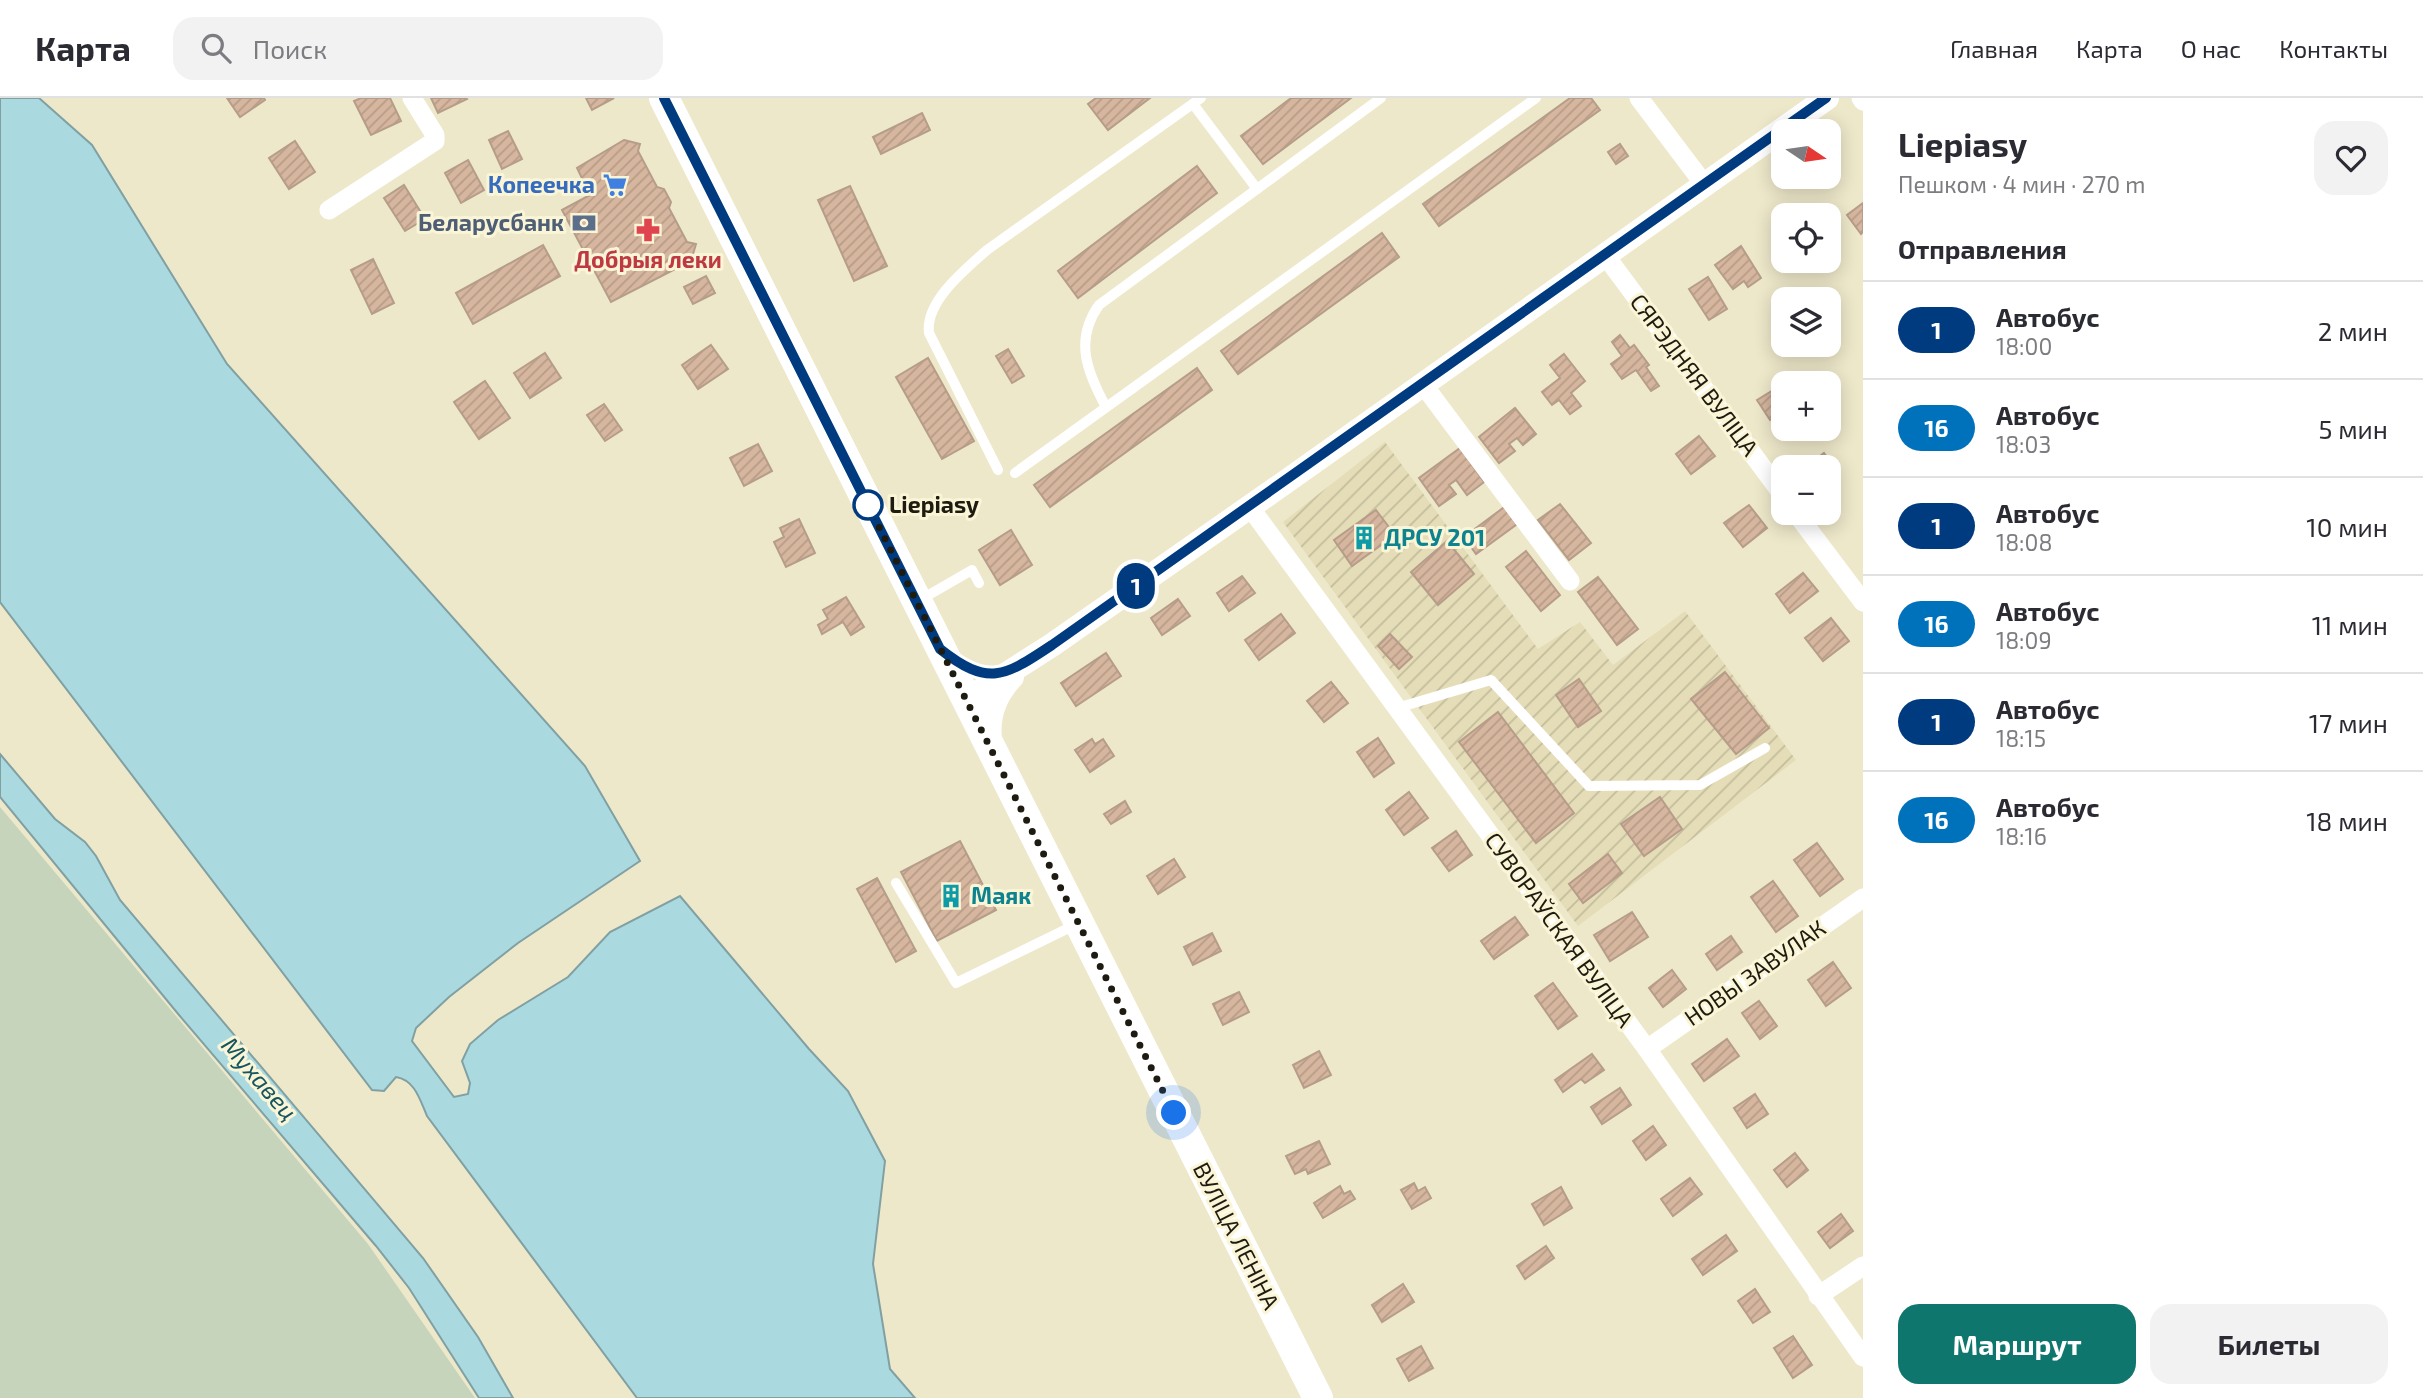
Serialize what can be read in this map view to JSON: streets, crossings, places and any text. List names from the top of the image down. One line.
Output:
{"streets":{"main road":["ВУЛІЦА ЛЕНІНА"],"street":["СЯРЭДНЯЯ ВУЛІЦА","СУВОРАЎСКАЯ ВУЛІЦА","НОВЫ ЗАВУЛАК"]},"crossings":[["СУВОРАЎСКАЯ ВУЛІЦА","НОВЫ ЗАВУЛАК"]],"water":["Мухавец"],"places":{"supermarket":["Копеечка"],"bank":["Беларусбанк"],"pharmacy":["Добрыя леки"],"other":["Liepiasy"],"building":["ДРСУ 201","Маяк"]},"lines":["bus line 1"],"north":"right","page":{"header":"Карта","search":"Поиск","nav":["Главная","Карта","О нас","Контакты"],"on_map":"1","heading":[["Liepiasy","Пешком · 4 мин · 270 m"],"Отправления"],"map_buttons":["+","−"],"list":[{"mark":"1","name":"Автобус","note":"18:00","value":"2 мин"},{"mark":"16","name":"Автобус","note":"18:03","value":"5 мин"},{"mark":"1","name":"Автобус","note":"18:08","value":"10 мин"},{"mark":"16","name":"Автобус","note":"18:09","value":"11 мин"},{"mark":"1","name":"Автобус","note":"18:15","value":"17 мин"},{"mark":"16","name":"Автобус","note":"18:16","value":"18 мин"}],"buttons":["Маршрут","Билеты"]}}
